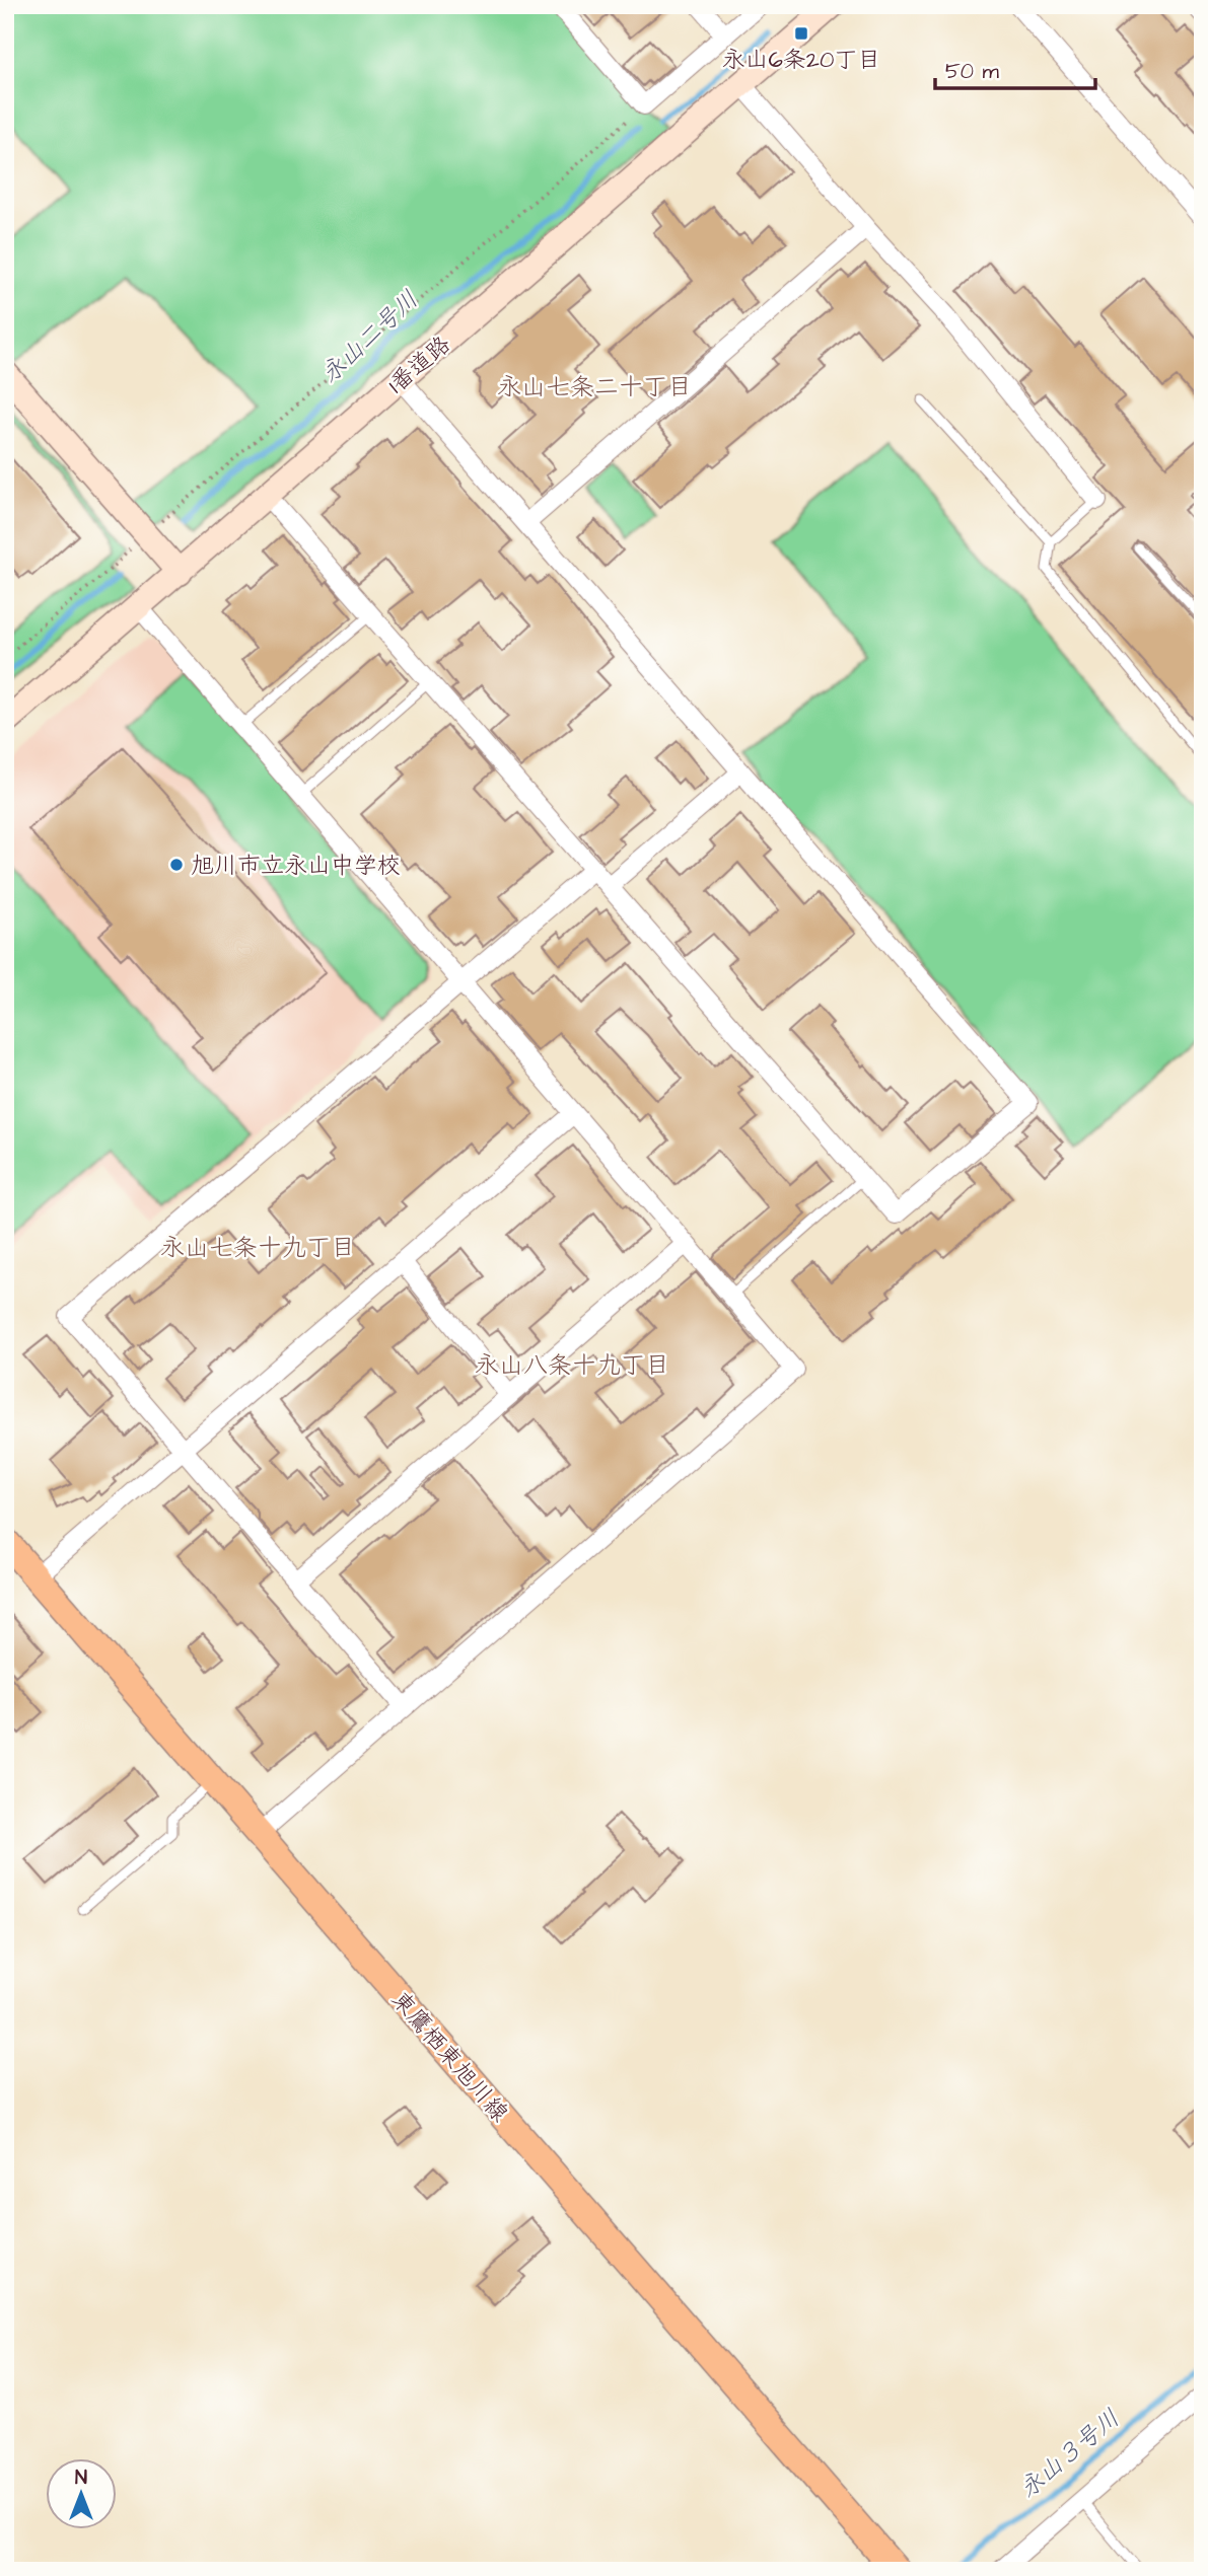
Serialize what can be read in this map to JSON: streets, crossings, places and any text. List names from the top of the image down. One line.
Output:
{"streets":{"main road":["東鷹栖東旭川線"],"street":["1番道路"]},"districts":["永山七条二十丁目","永山七条十九丁目","永山八条十九丁目"],"water":["永山二号川","永山３号川"],"places":{"transit":["永山6条20丁目"],"other":["旭川市立永山中学校"]},"scale_bar":"50 m","north":"top"}
